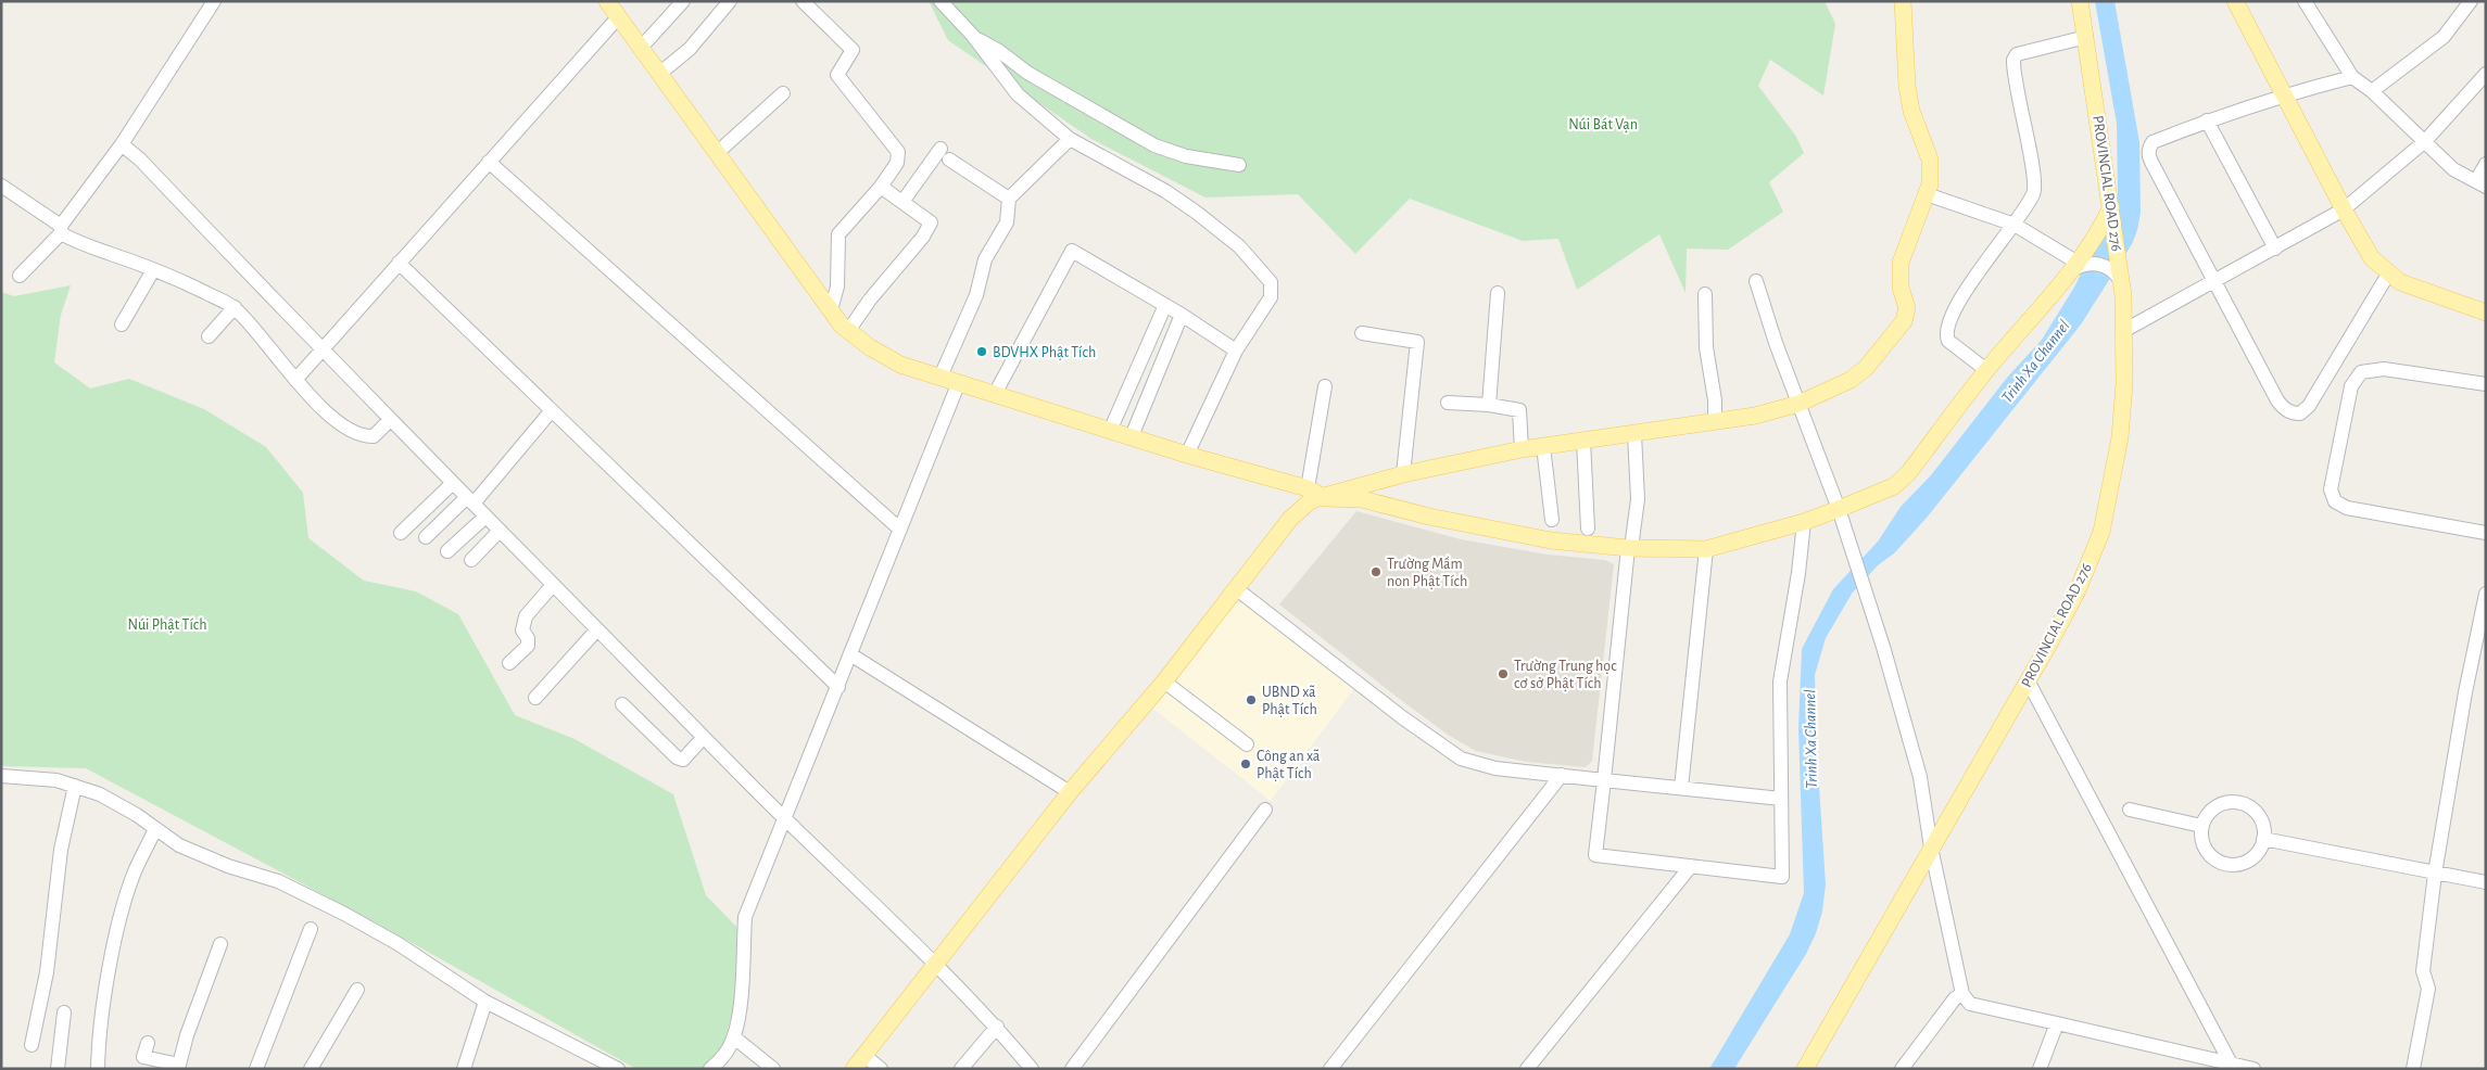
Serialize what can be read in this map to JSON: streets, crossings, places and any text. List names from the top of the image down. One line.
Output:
{"streets":{"main road":["PROVINCIAL ROAD 276"]},"water":["Trinh Xa Channel"],"parks":["Núi Bát Vạn","Núi Phật Tích"],"places":["BDVHX Phật Tích","Trường Mầm non Phật Tích","Trường Trung học cơ sở Phật Tích","UBND xã Phật Tích","Công an xã Phật Tích"]}
